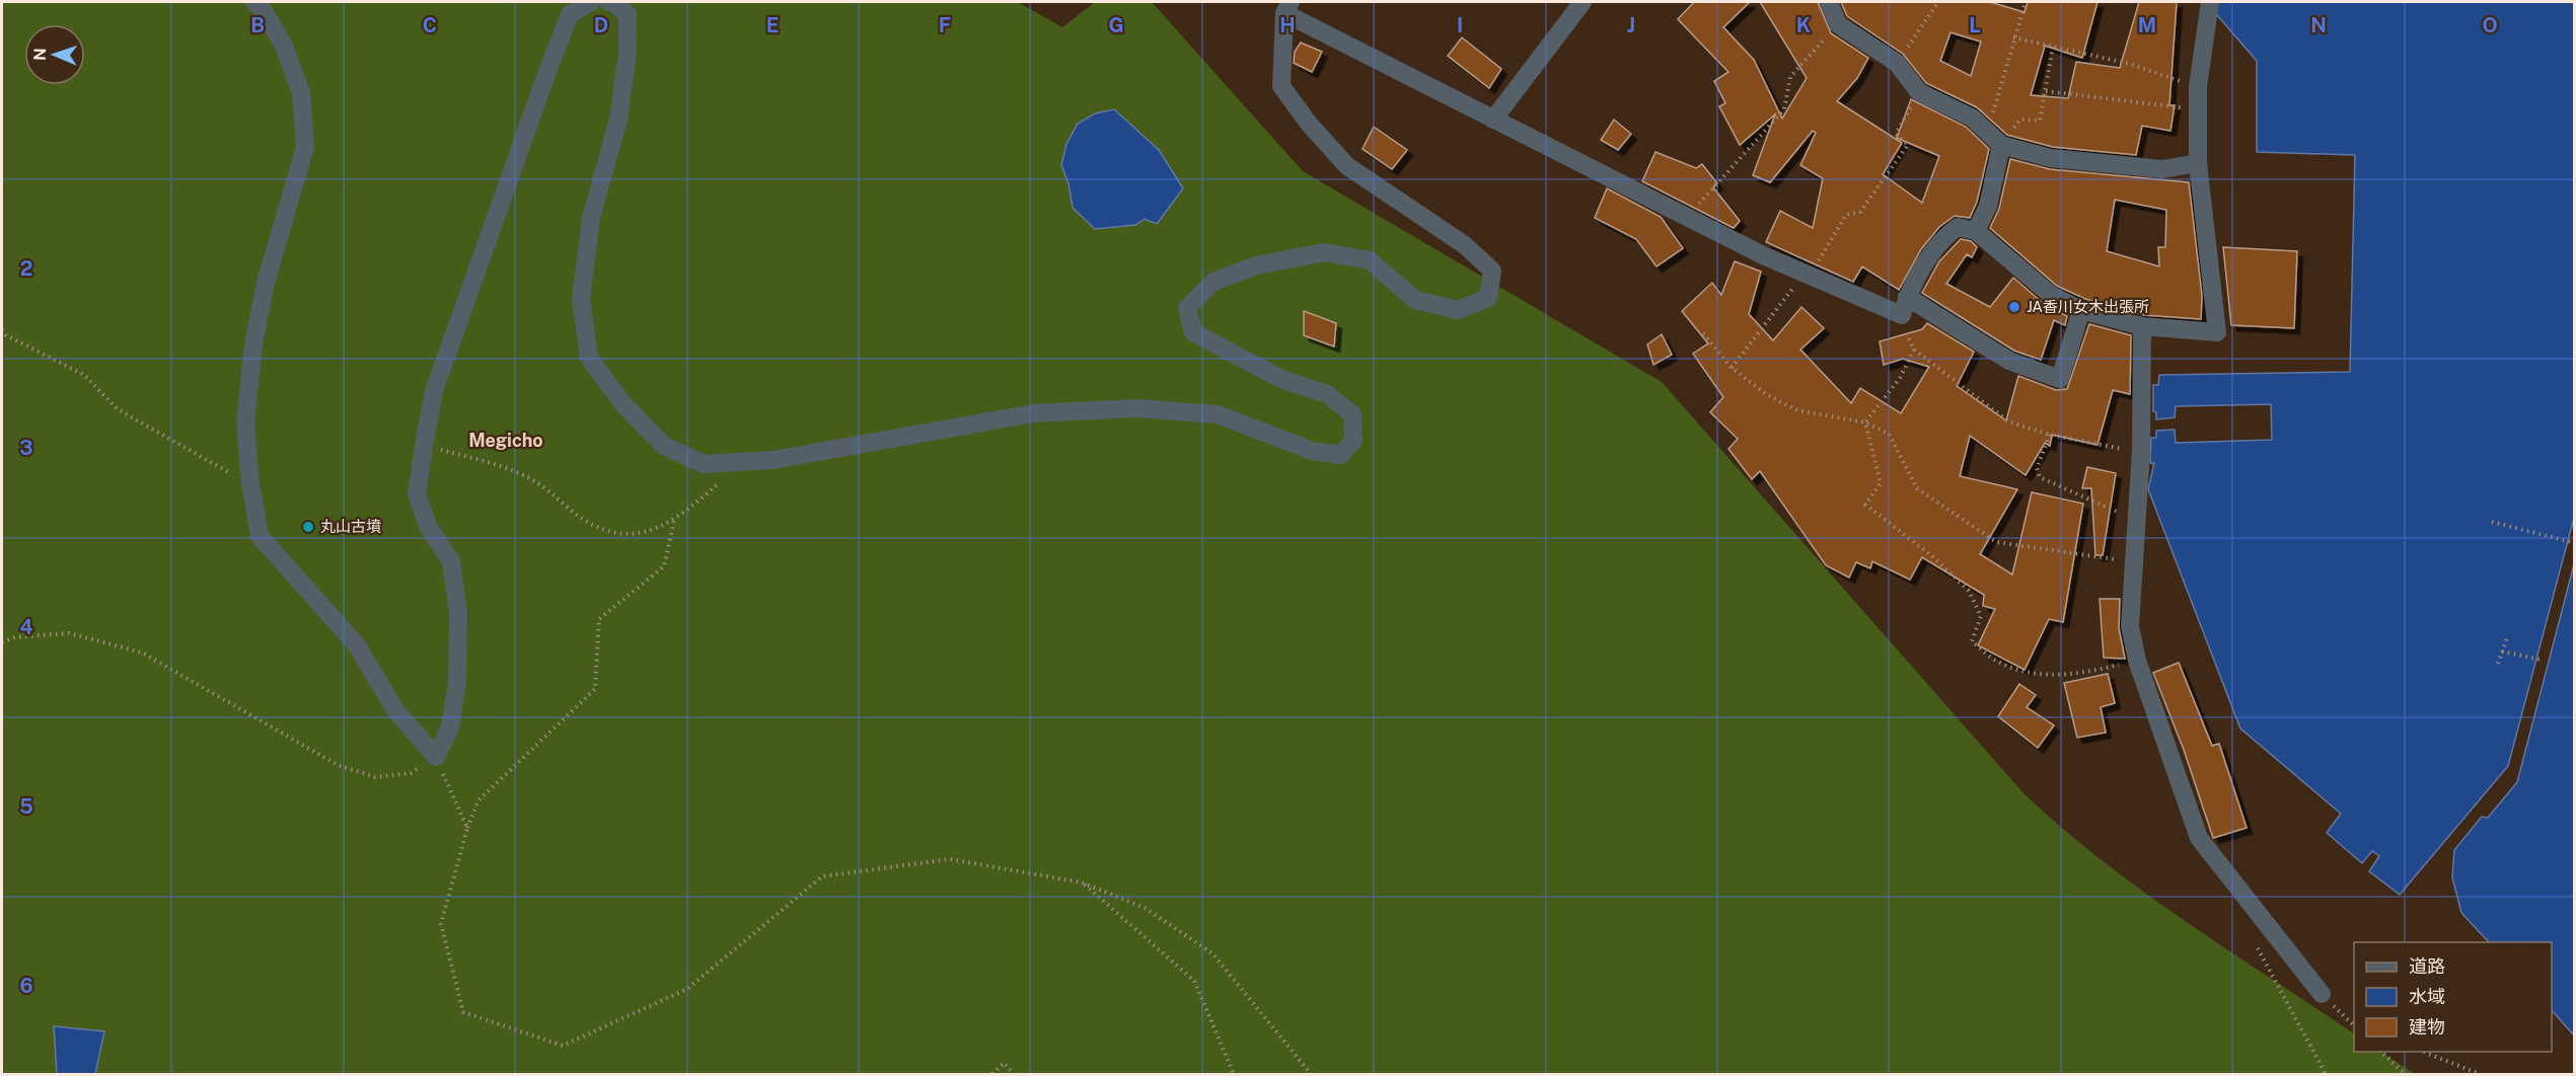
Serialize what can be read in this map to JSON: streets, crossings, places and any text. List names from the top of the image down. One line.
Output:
{"districts":["Megicho"],"places":["JA香川女木出張所","丸山古墳"],"legend":["道路","水域","建物"],"north":"left","grid":{"columns":["B","C","D","E","F","G","H","I","J","K","L","M","N","O"],"rows":["2","3","4","5","6"]}}
